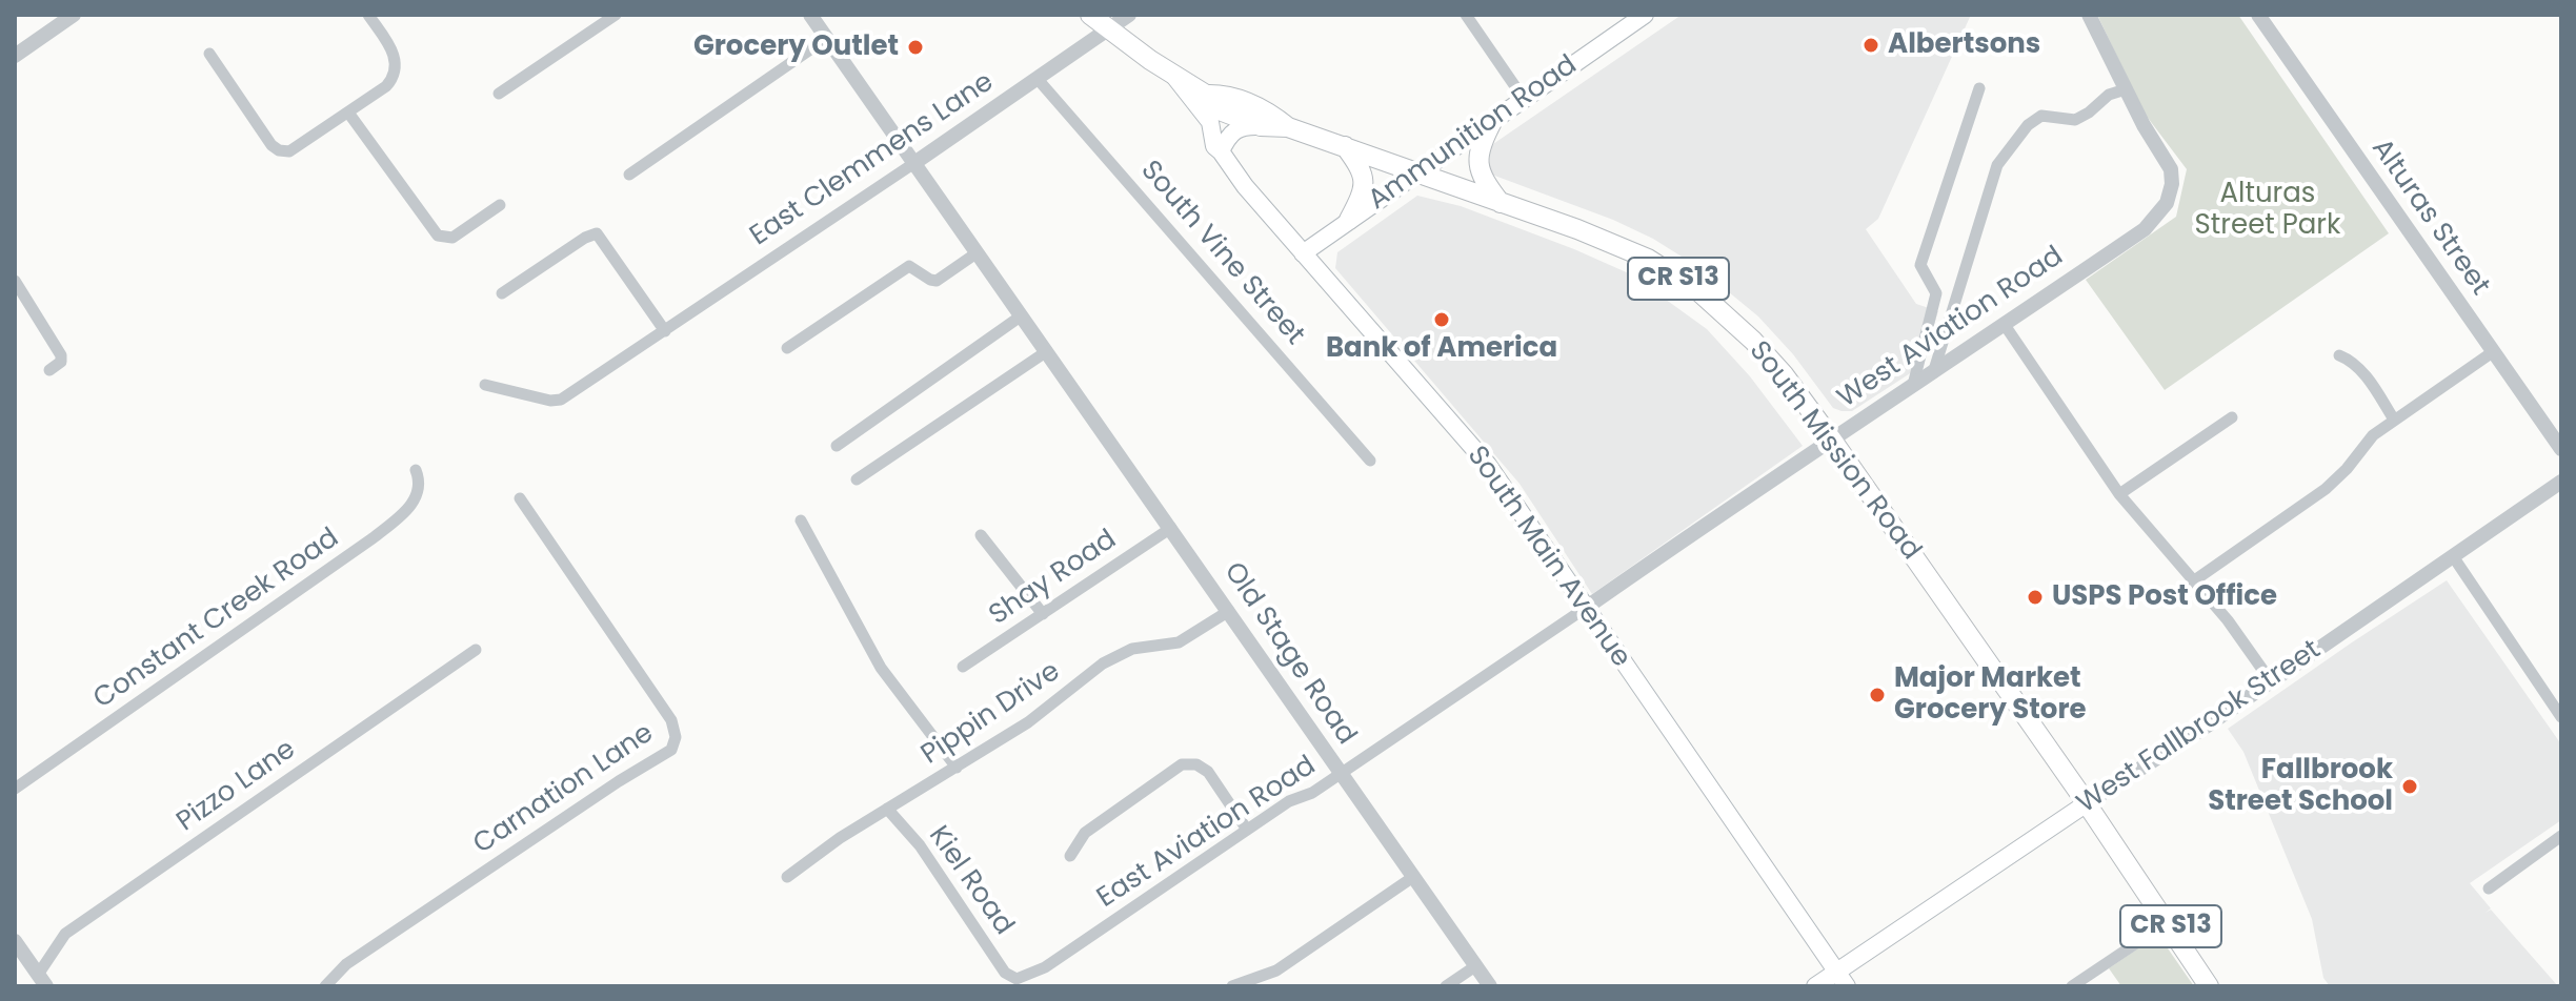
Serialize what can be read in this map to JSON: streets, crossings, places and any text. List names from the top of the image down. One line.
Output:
{"streets":{"main road":["Ammunition Road","CR S13","South Mission Road","South Main Avenue","West Fallbrook Street"],"street":["East Clemmens Lane","Alturas Street","South Vine Street","West Aviation Road","Shay Road","Constant Creek Road","Old Stage Road","Pippin Drive","Pizzo Lane","Carnation Lane","East Aviation Road","Kiel Road"]},"crossings":[["Ammunition Road","South Mission Road"],["Ammunition Road","South Main Avenue"],["East Clemmens Lane","South Vine Street"],["East Clemmens Lane","South Mission Road"],["East Clemmens Lane","Old Stage Road"],["West Aviation Road","South Mission Road"],["West Aviation Road","South Main Avenue"],["West Aviation Road","East Aviation Road"],["South Mission Road","South Main Avenue"],["South Mission Road","West Fallbrook Street"],["South Main Avenue","West Fallbrook Street"],["South Main Avenue","East Aviation Road"],["Shay Road","Old Stage Road"],["Old Stage Road","Pippin Drive"],["Old Stage Road","East Aviation Road"],["Pippin Drive","Kiel Road"],["East Aviation Road","Kiel Road"]],"parks":["Alturas Street Park"],"places":["Albertsons","Grocery Outlet","Bank of America","USPS Post Office","Major Market Grocery Store","Fallbrook Street School"]}
